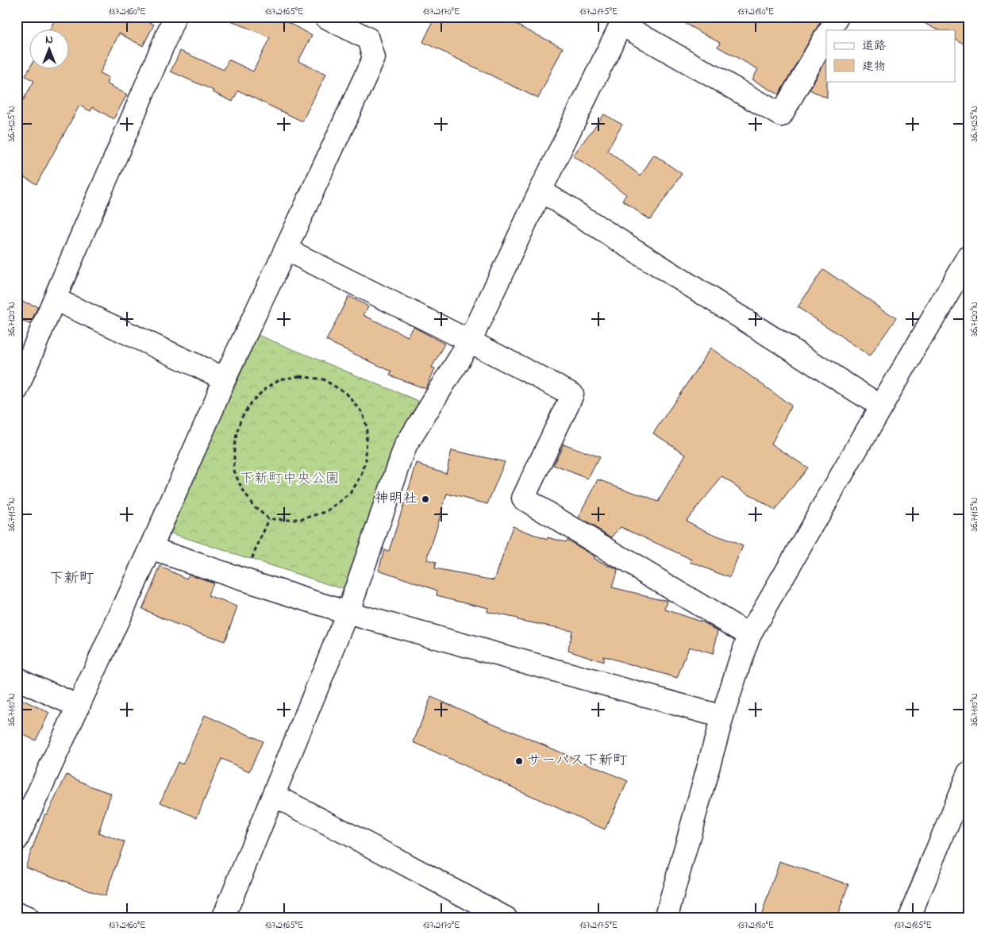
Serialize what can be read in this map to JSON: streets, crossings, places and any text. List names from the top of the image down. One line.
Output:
{"districts":["下新町"],"parks":["下新町中央公園"],"places":["神明社","サーパス下新町"],"legend":["道路","建物"],"north":"top","coordinates":["137.2160°E","137.2165°E","137.2170°E","137.2175°E","137.2180°E","36.7125°N","36.7120°N","36.7115°N","36.7110°N","137.2185°E"]}
